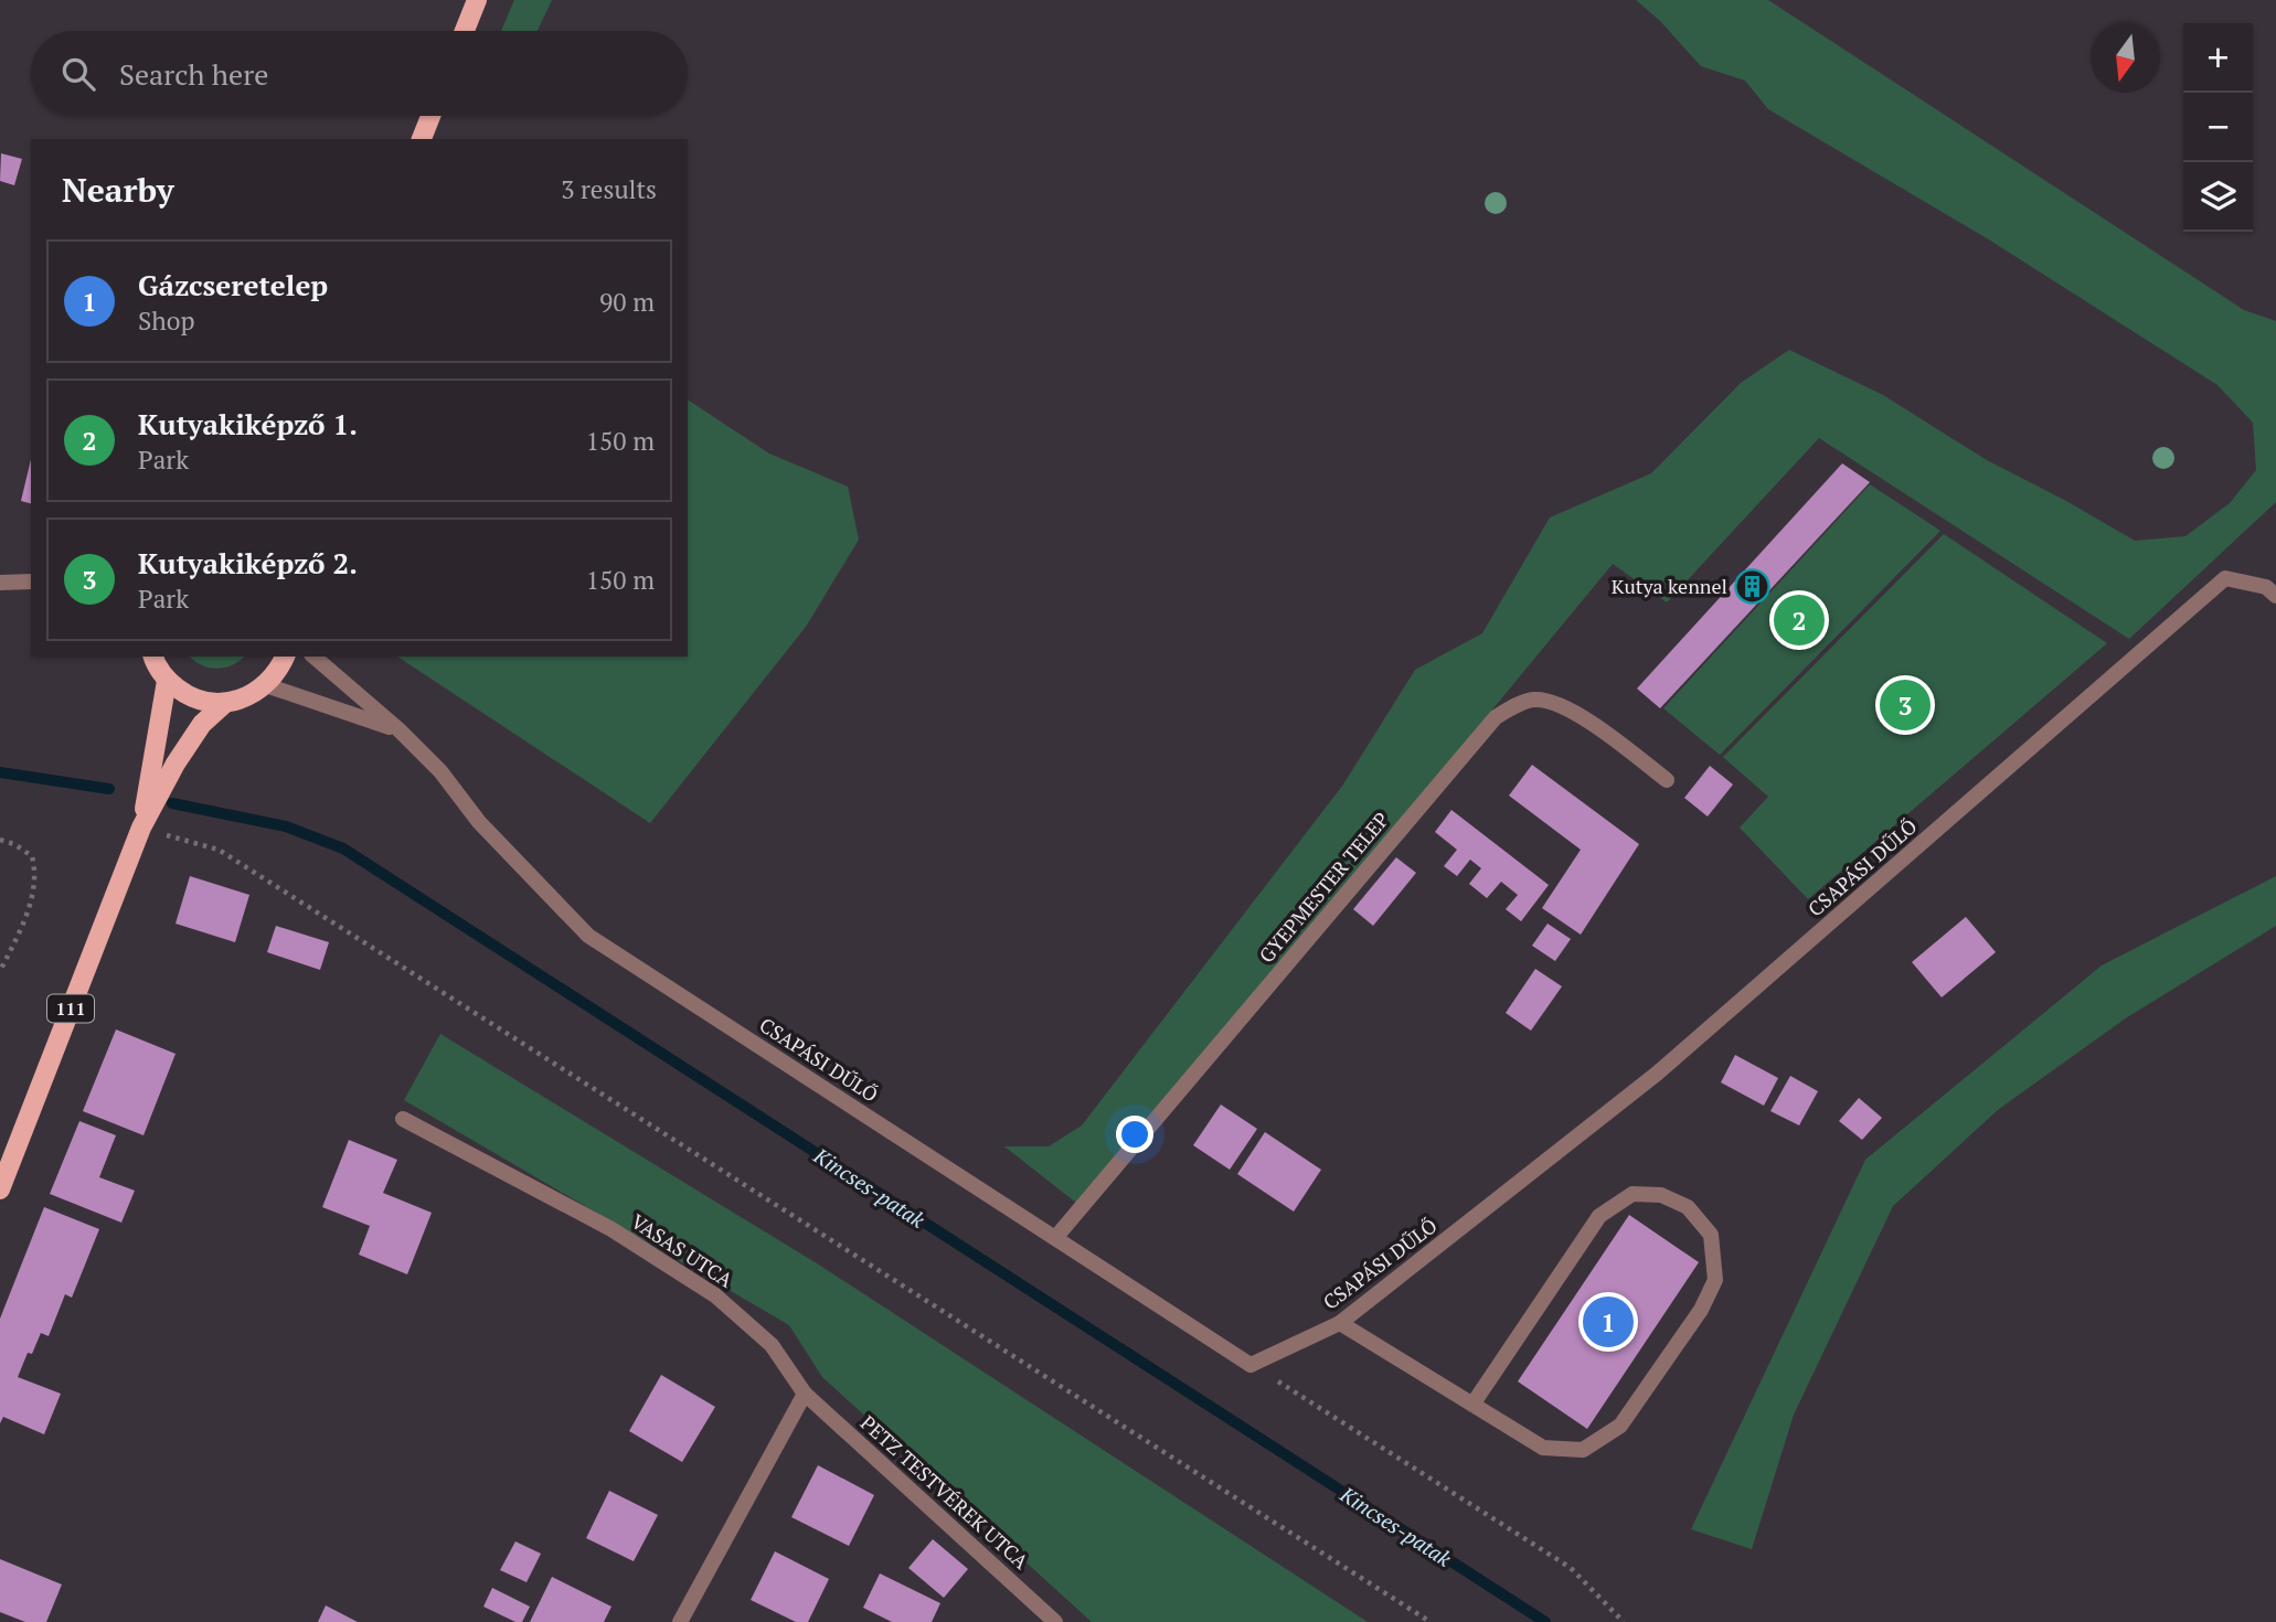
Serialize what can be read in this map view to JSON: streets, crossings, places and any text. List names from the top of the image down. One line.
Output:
{"streets":{"main road":["111"],"street":["CSAPÁSI DŰLŐ","GYEPMESTER TELEP","VASAS UTCA","PETZ TESTVÉREK UTCA"]},"crossings":[["CSAPÁSI DŰLŐ","GYEPMESTER TELEP"],["CSAPÁSI DŰLŐ","111"],["VASAS UTCA","PETZ TESTVÉREK UTCA"]],"water":["Kincses-patak"],"places":{"building":["Kutya kennel"]},"north":"bottom","page":{"map_buttons":["+","−"],"search":"Search here","heading":["Nearby","3 results"],"list":[{"mark":"1","name":"Gázcseretelep","note":"Shop","value":"90 m"},{"mark":"2","name":"Kutyakiképző 1.","note":"Park","value":"150 m"},{"mark":"3","name":"Kutyakiképző 2.","note":"Park","value":"150 m"}],"pins":["2","3","1"]}}
